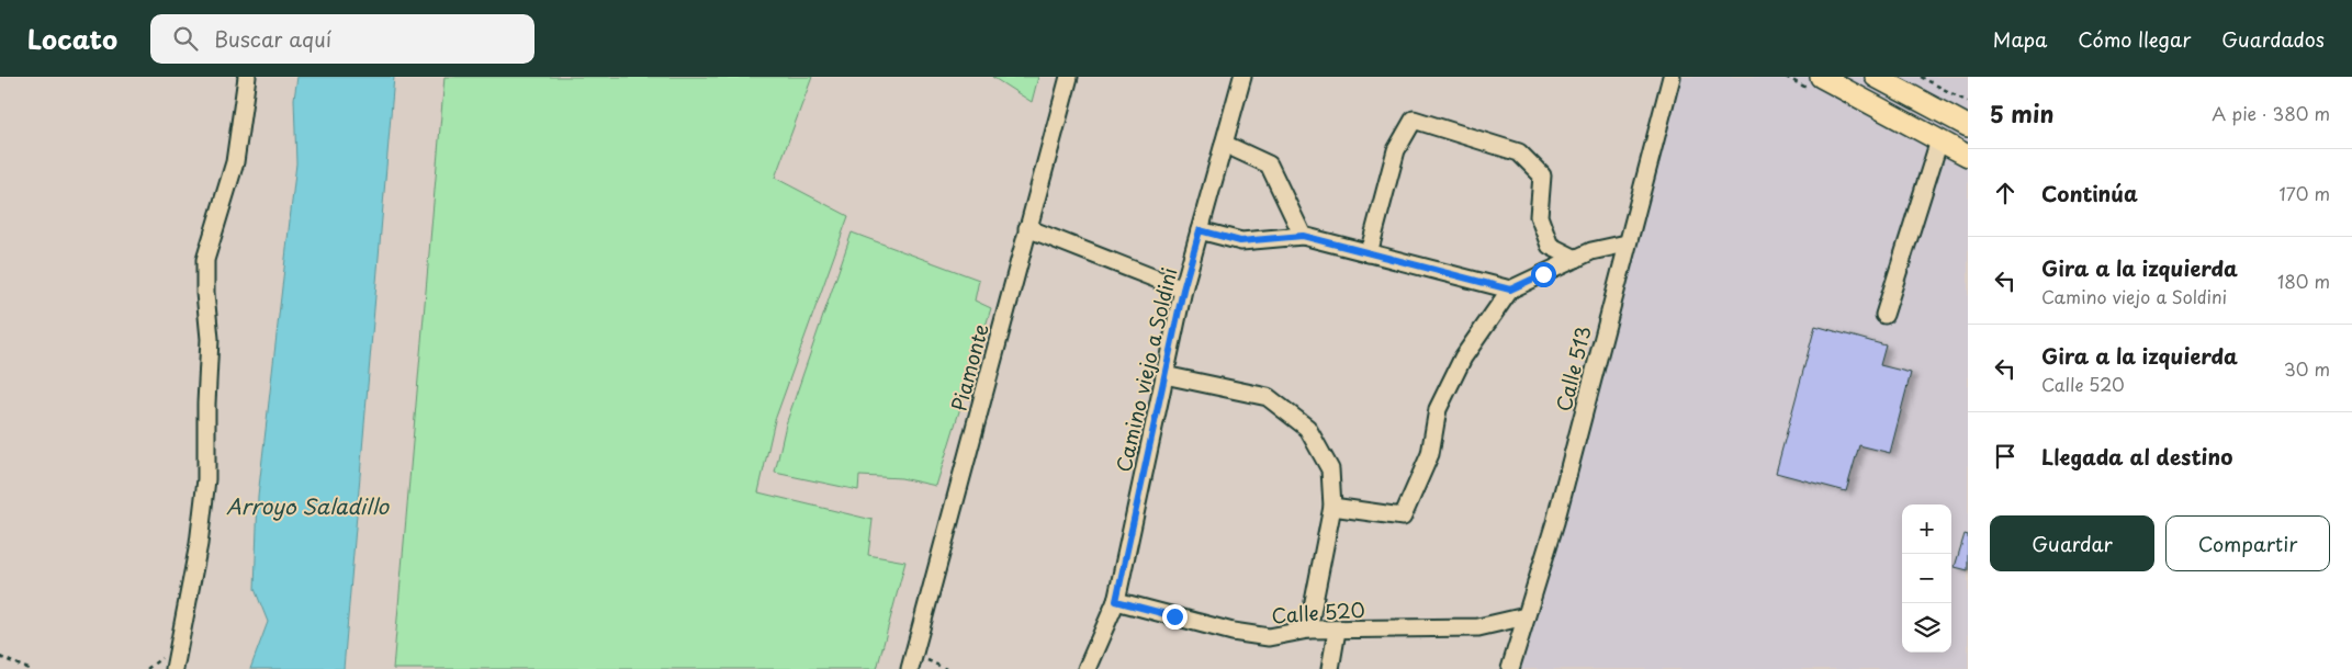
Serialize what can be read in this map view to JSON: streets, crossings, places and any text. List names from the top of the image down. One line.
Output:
{"streets":{"street":["Piamonte","Calle 513","Camino viejo a Soldini","Calle 520"]},"crossings":[["Calle 513","Calle 520"],["Camino viejo a Soldini","Calle 520"]],"water":["Arroyo Saladillo"],"page":{"header":"Locato","search":"Buscar aquí","nav":["Mapa","Cómo llegar","Guardados"],"heading":["5 min","A pie · 380 m"],"list":[["Continúa","170 m"],["Gira a la izquierda","Camino viejo a Soldini","180 m"],["Gira a la izquierda","Calle 520","30 m"],"Llegada al destino"],"buttons":["Guardar","Compartir"],"map_buttons":["+","−"]}}
